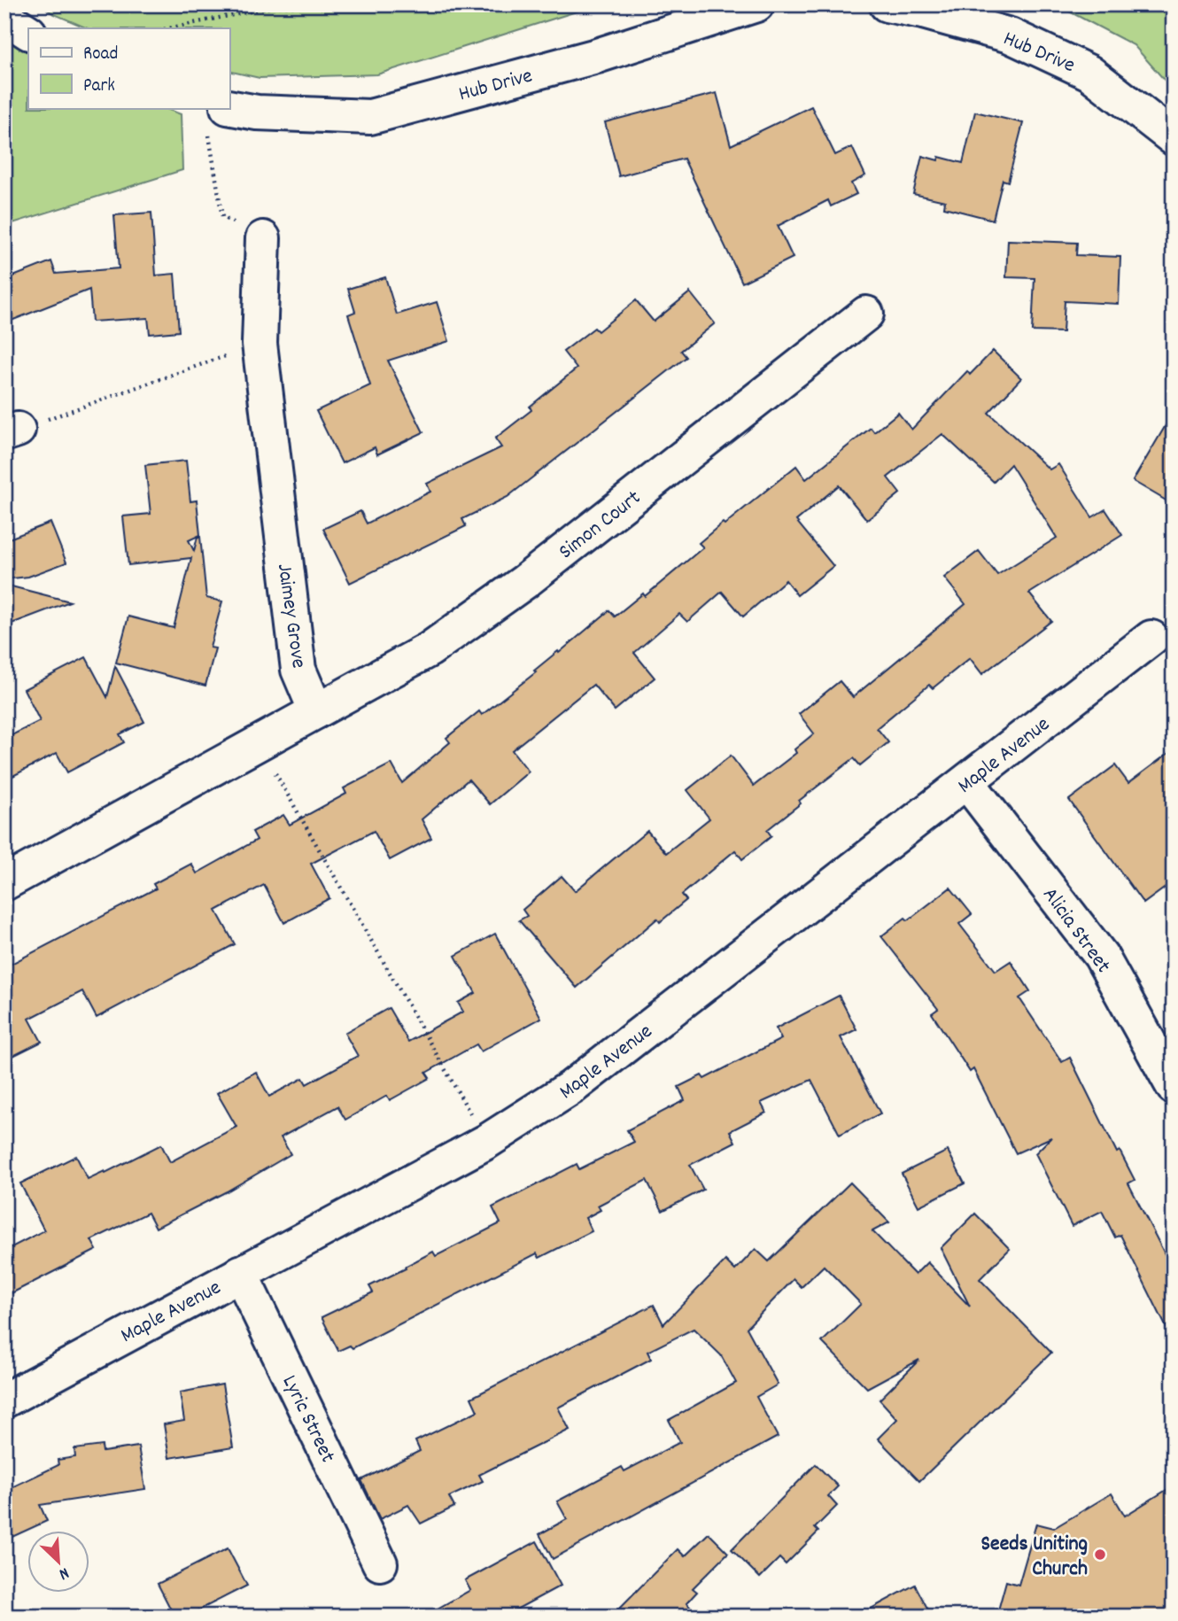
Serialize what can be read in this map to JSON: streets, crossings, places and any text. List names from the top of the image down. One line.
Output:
{"streets":{"street":["Hub Drive","Simon Court","Jaimey Grove","Maple Avenue","Alicia Street","Lyric Street"]},"crossings":[["Simon Court","Jaimey Grove"],["Maple Avenue","Alicia Street"],["Maple Avenue","Lyric Street"]],"places":["Seeds Uniting Church"],"legend":["Road","Park"],"north":"bottom right"}
